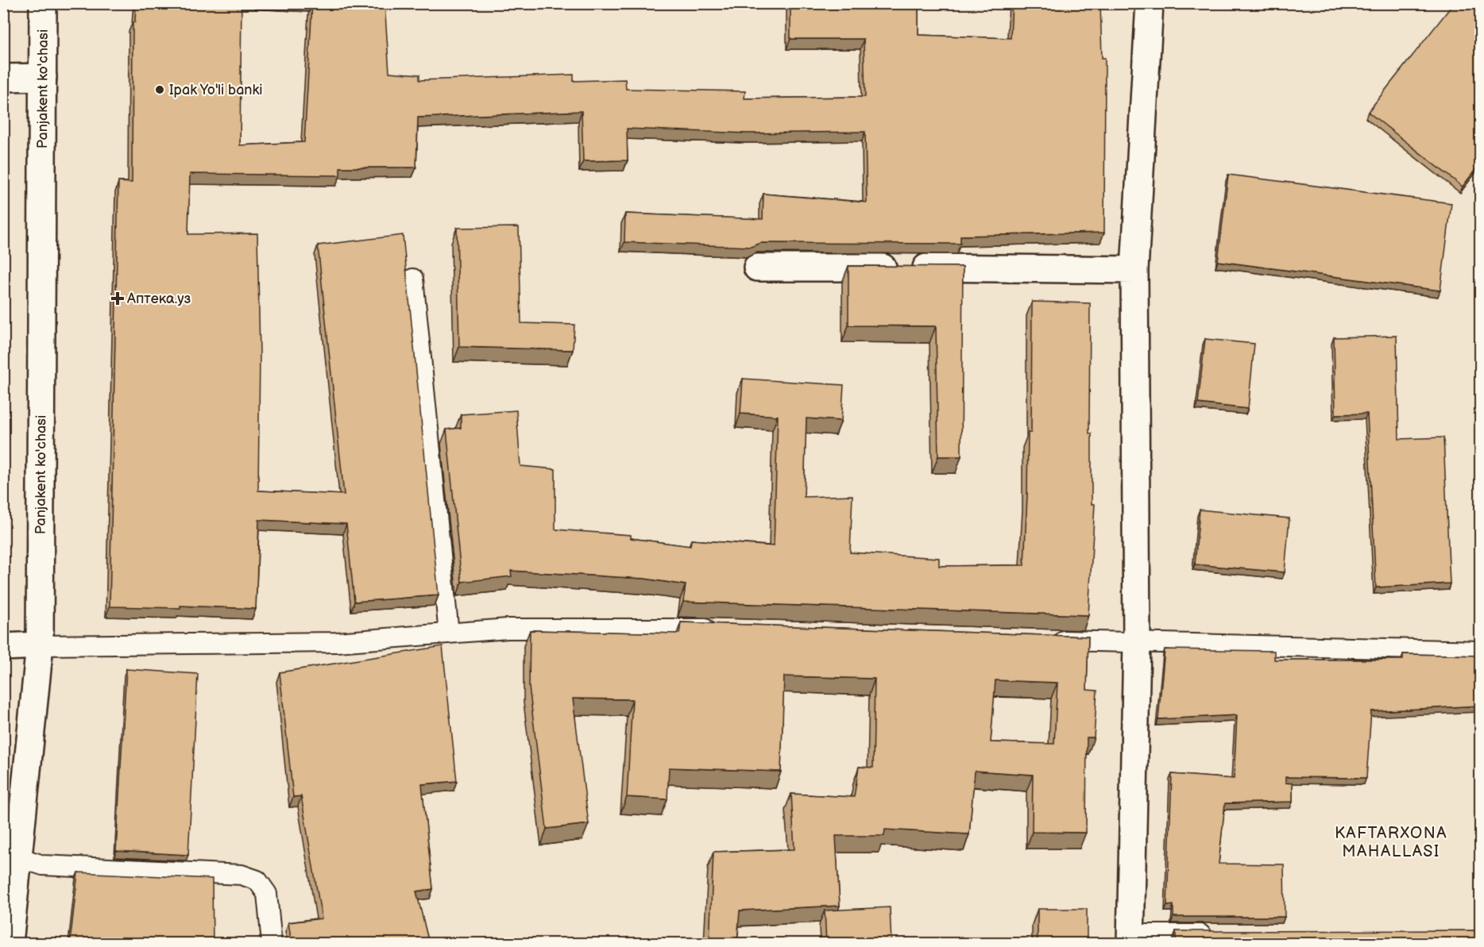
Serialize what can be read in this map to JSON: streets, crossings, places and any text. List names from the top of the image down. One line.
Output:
{"streets":{"street":["Panjakent ko'chasi"]},"districts":["KAFTARXONA MAHALLASI"],"places":{"other":["Ipak Yo'li banki"],"health":["Аптека.уз"]}}
